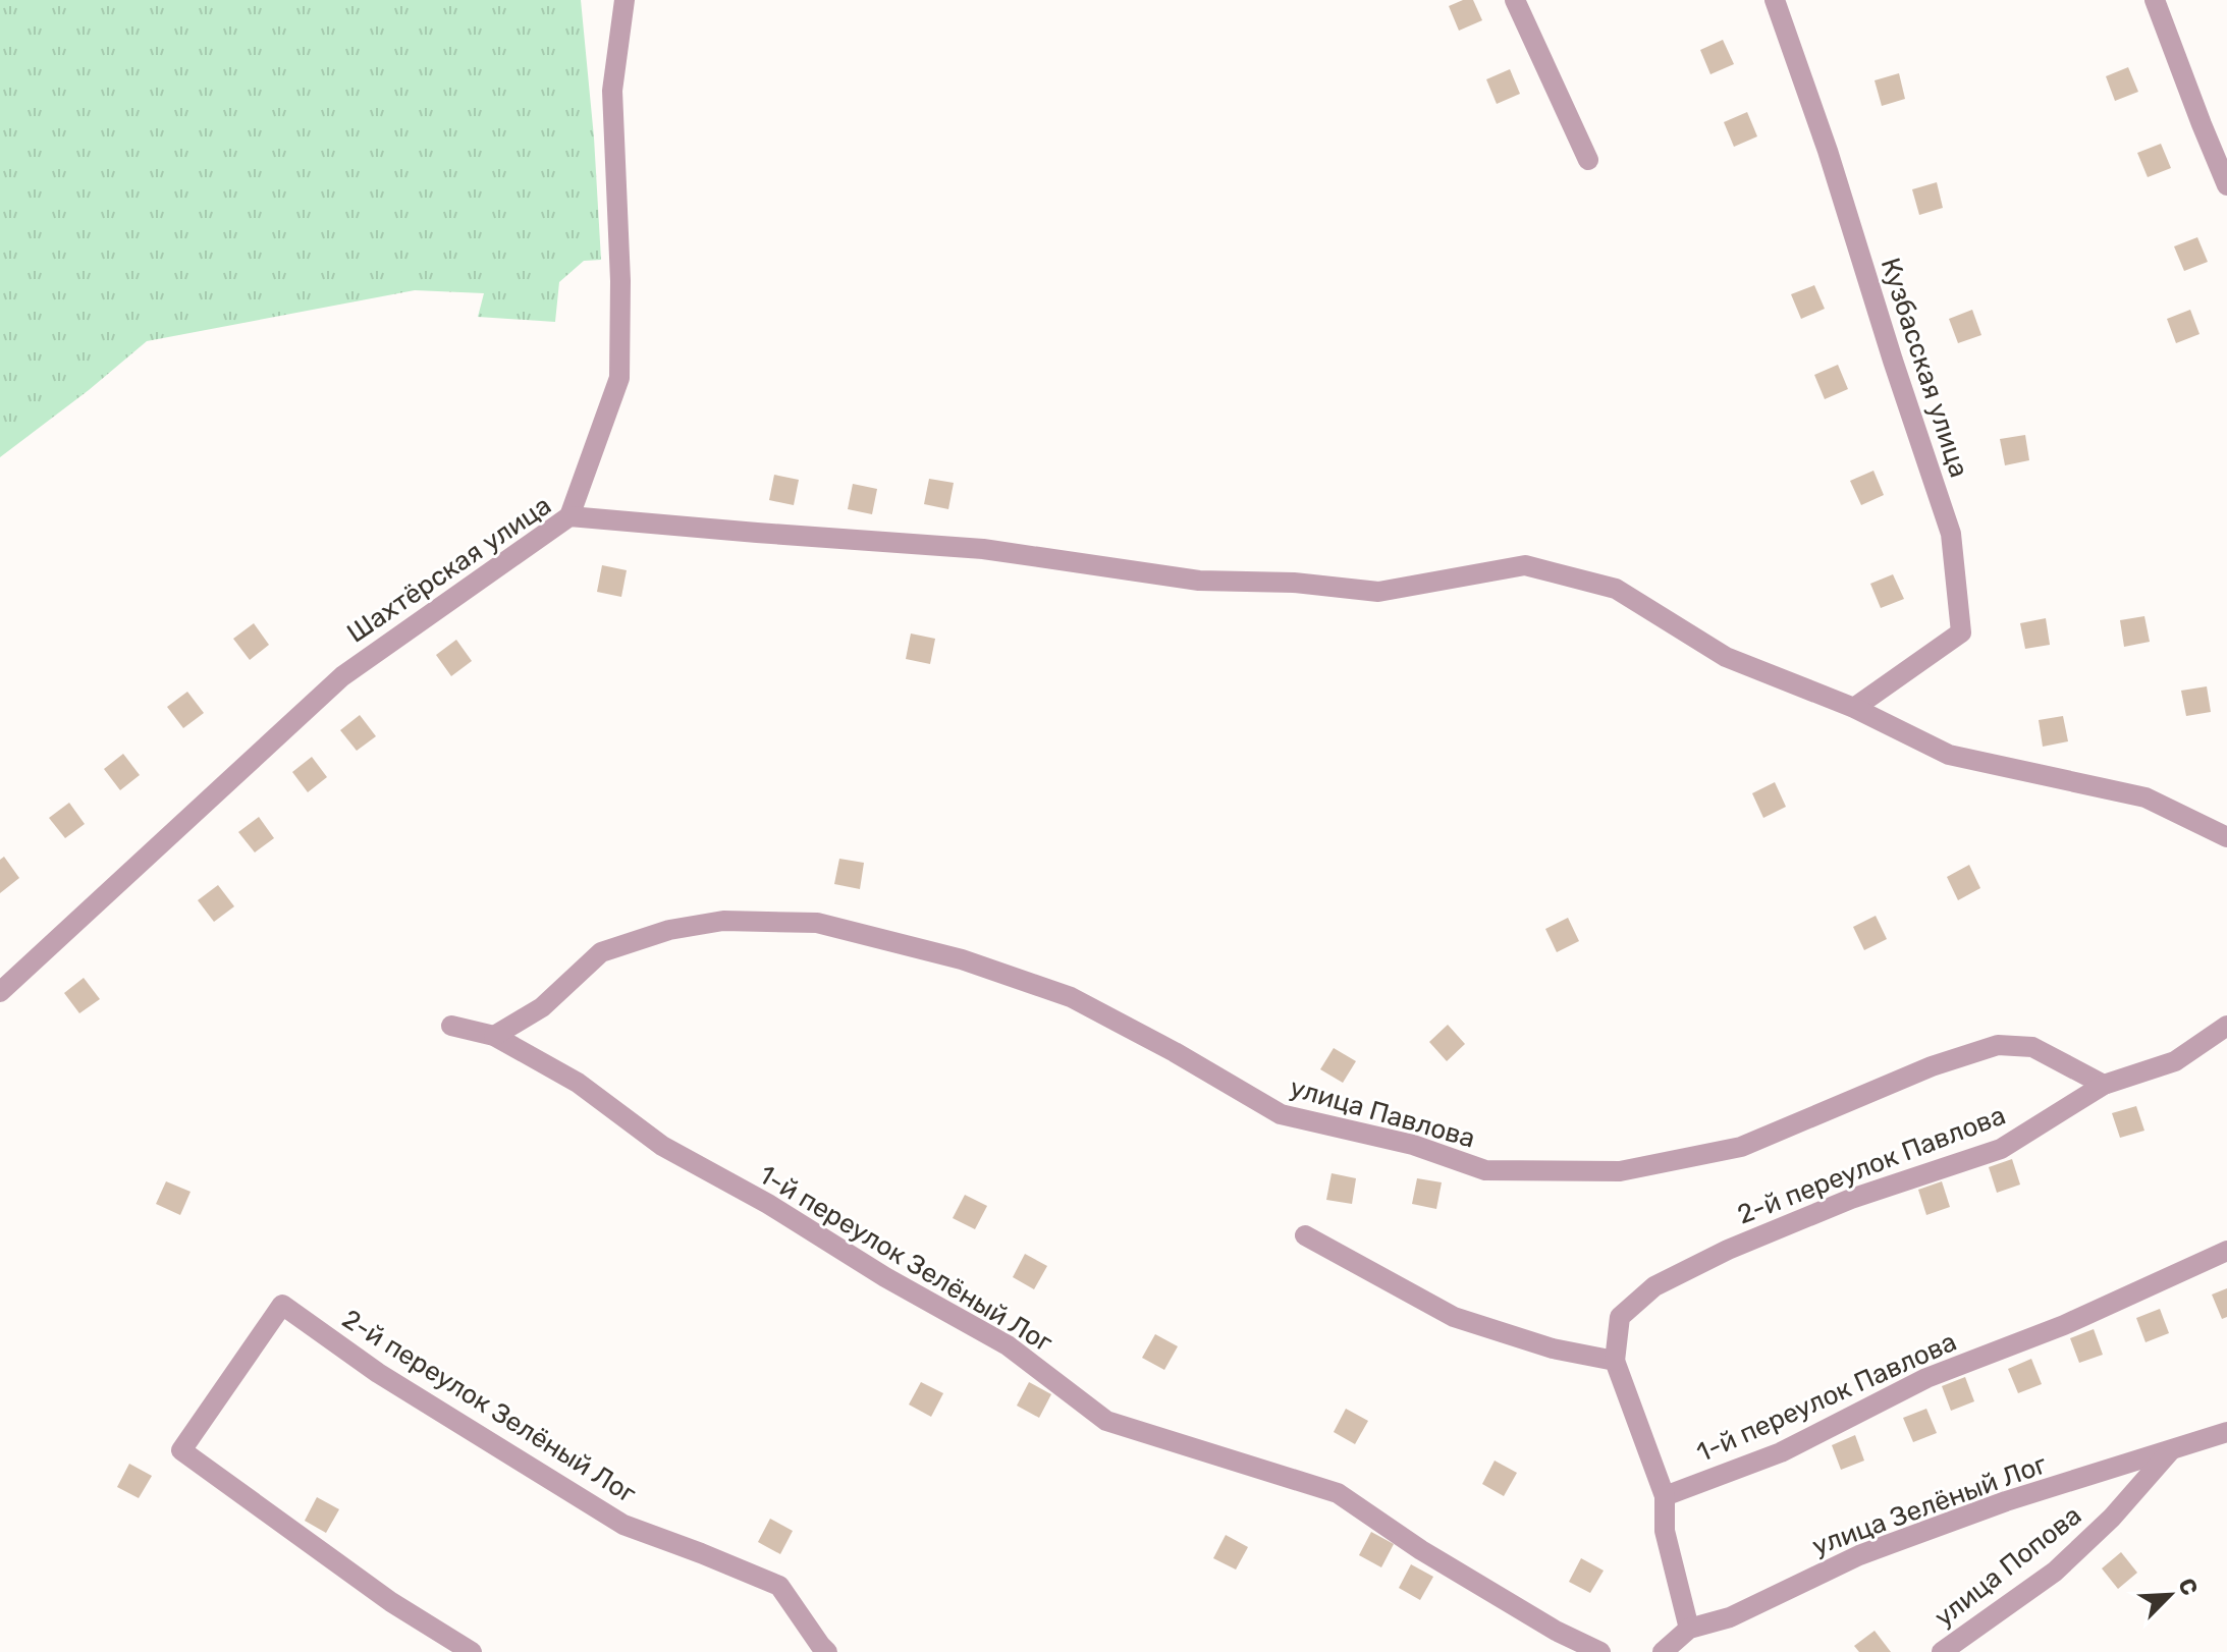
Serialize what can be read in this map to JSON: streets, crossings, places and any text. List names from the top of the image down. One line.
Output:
{"streets":{"street":["Кузбасская улица","Шахтёрская улица","улица Павлова","2-й переулок Павлова","1-й переулок Зелёный Лог","1-й переулок Павлова","2-й переулок Зелёный Лог","улица Зелёный Лог","улица Попова"]},"crossings":[["Кузбасская улица","Шахтёрская улица"],["улица Павлова","2-й переулок Павлова"],["улица Павлова","1-й переулок Зелёный Лог"],["улица Зелёный Лог","улица Попова"]],"north":"top right"}
